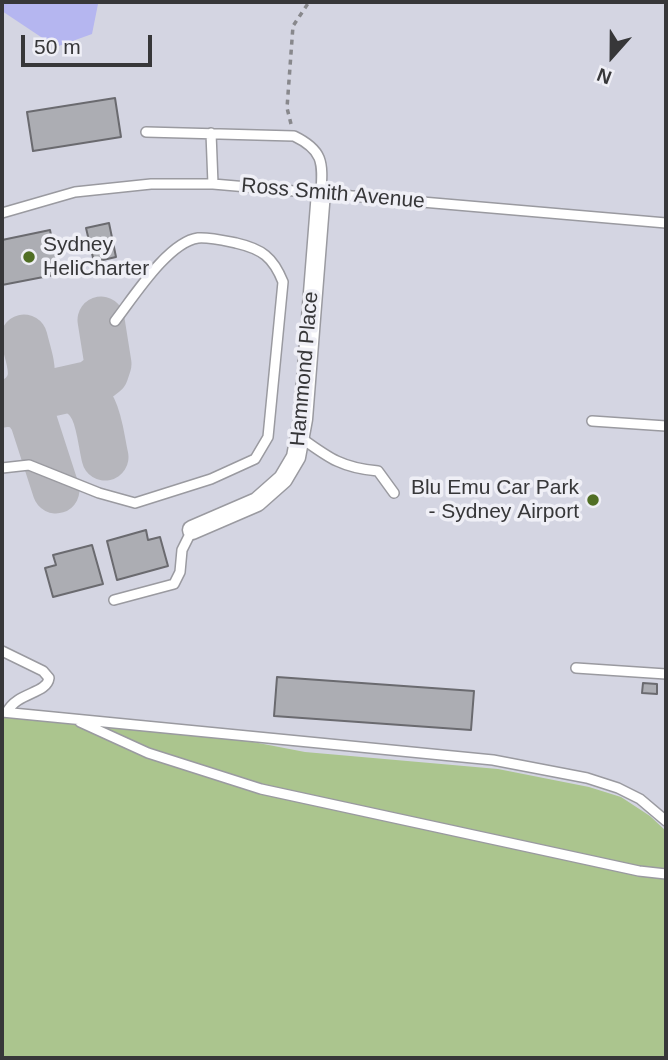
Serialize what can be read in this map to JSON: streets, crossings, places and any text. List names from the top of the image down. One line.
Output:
{"streets":{"street":["Hammond Place"],"lane":["Ross Smith Avenue"]},"crossings":[["Ross Smith Avenue","Hammond Place"]],"places":["Sydney HeliCharter","Blu Emu Car Park - Sydney Airport"],"scale_bar":"50 m","north":"bottom"}
